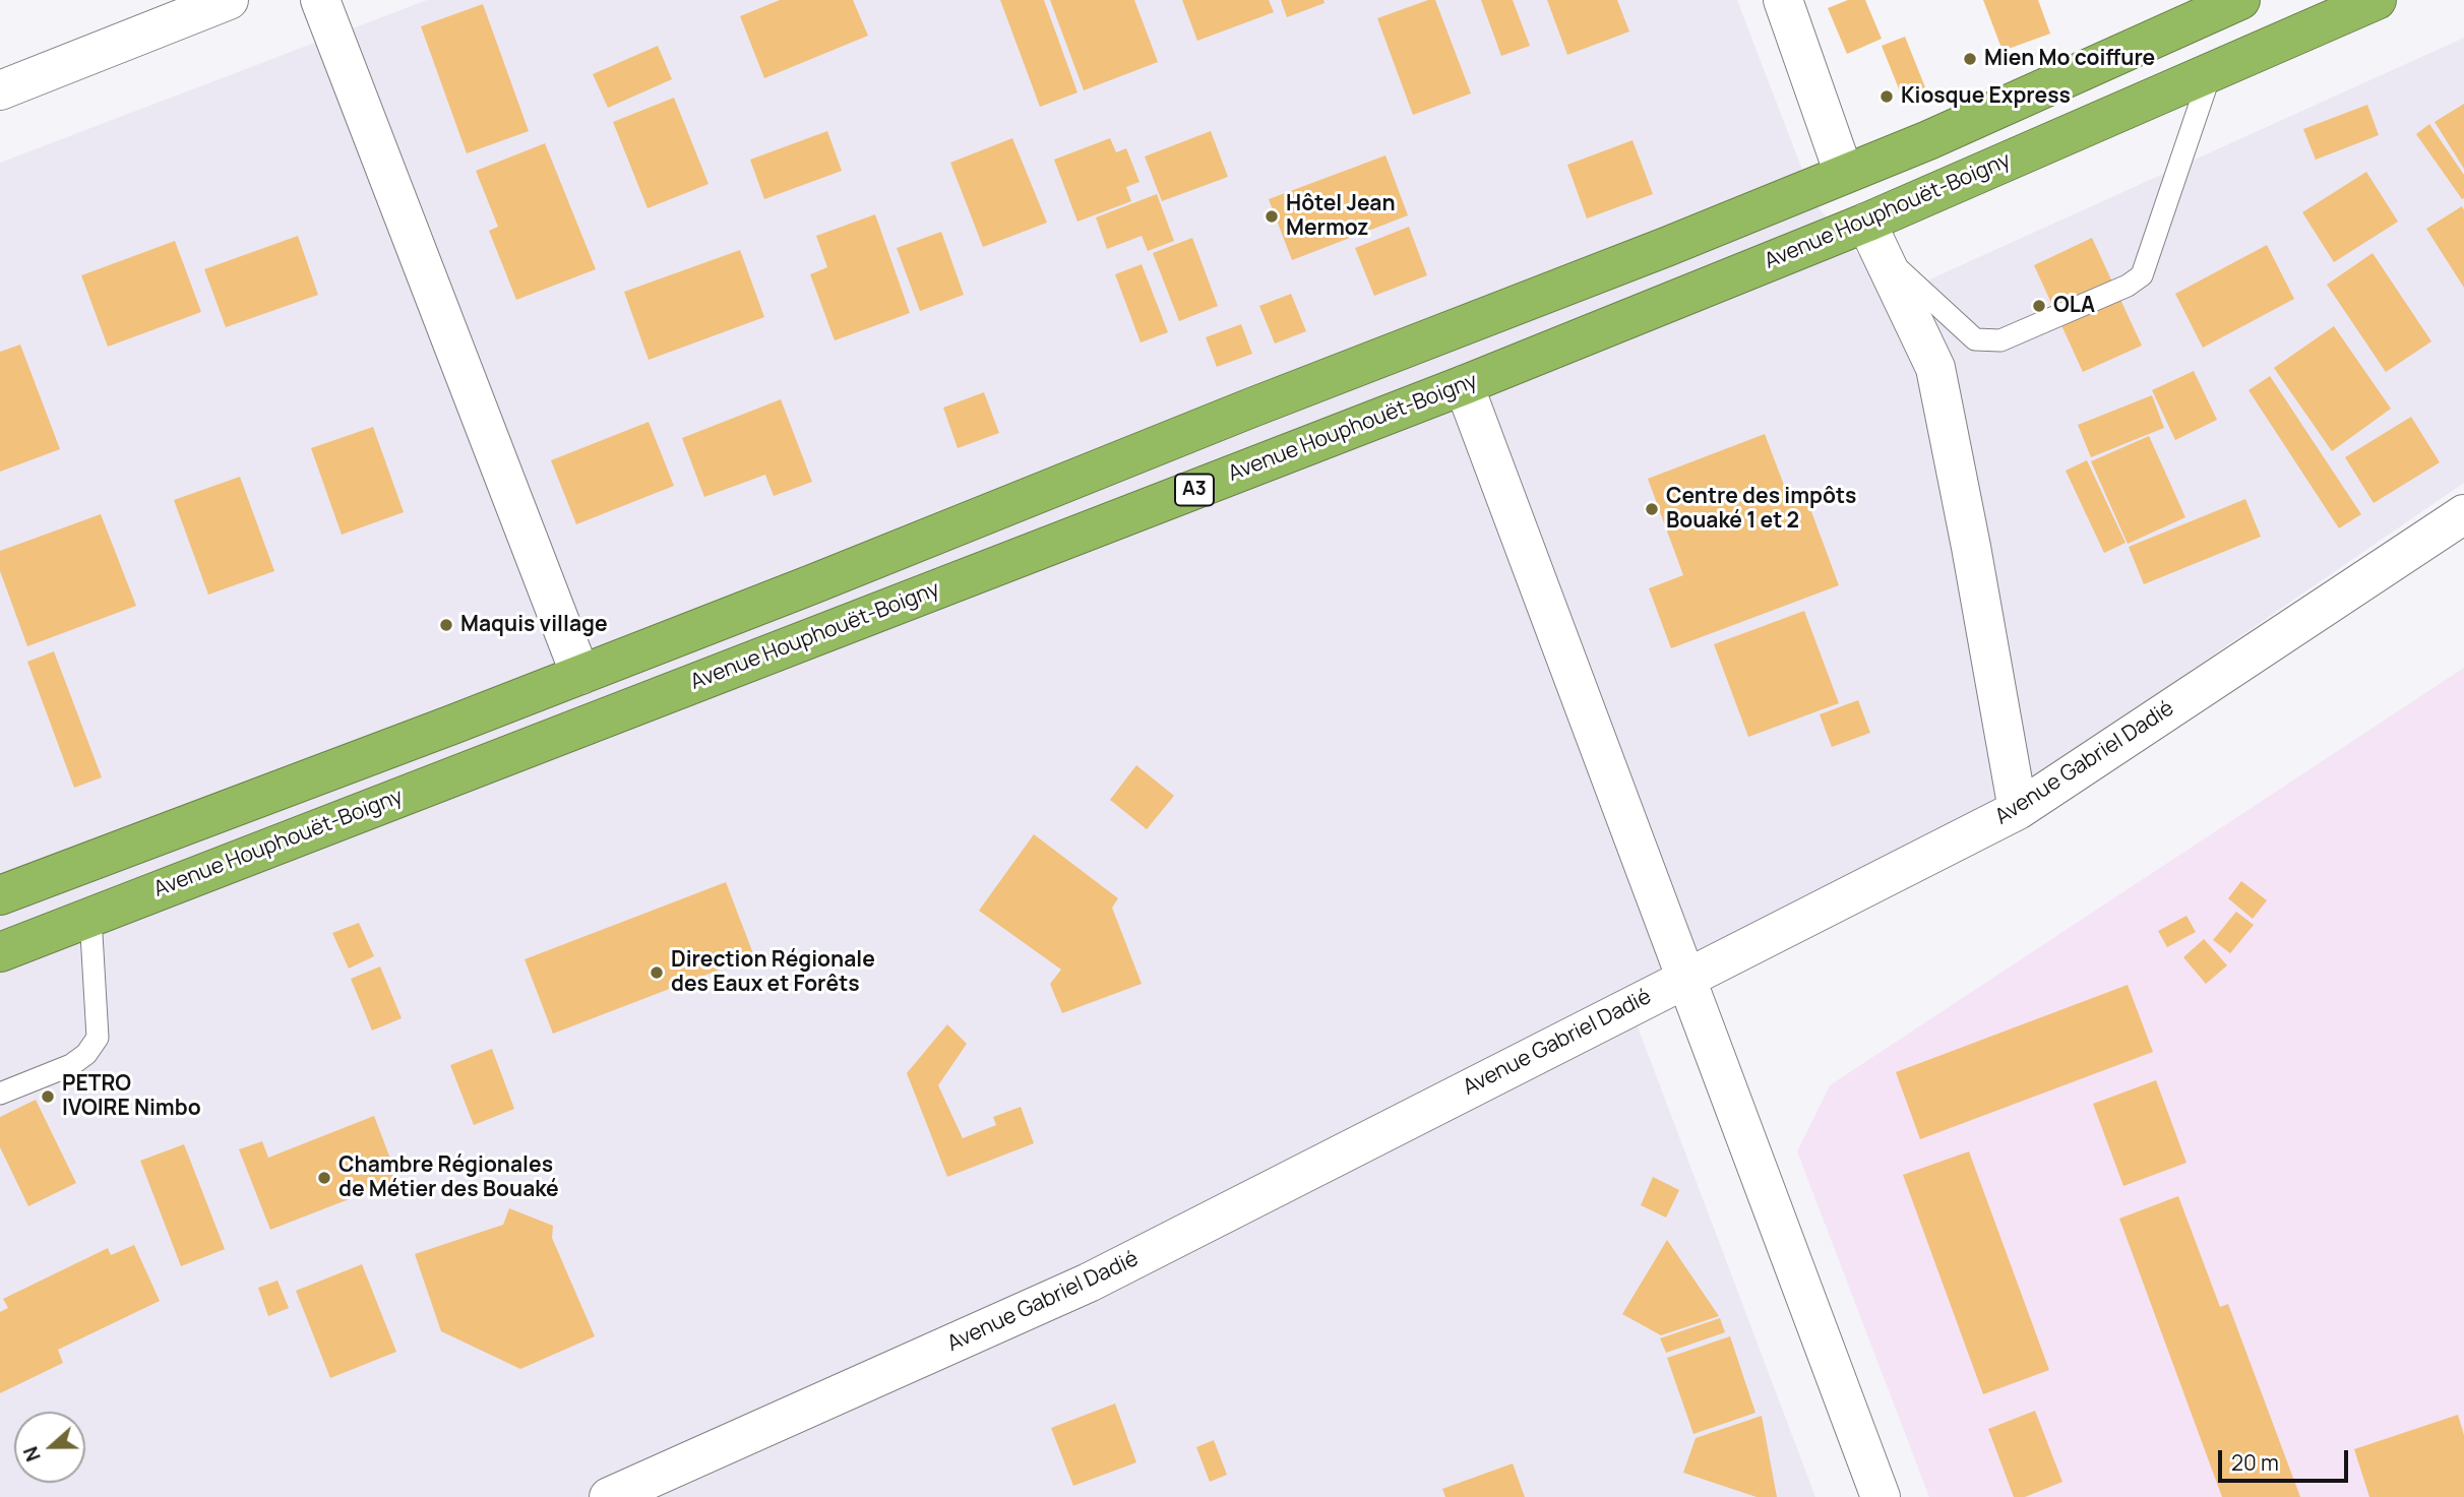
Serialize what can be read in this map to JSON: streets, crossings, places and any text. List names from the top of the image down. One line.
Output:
{"streets":{"highway":["Avenue Houphouët-Boigny","A3"],"street":["Avenue Gabriel Dadié"]},"places":["Mien Mo coiffure","Kiosque Express","Hôtel Jean Mermoz","OLA","Centre des impôts Bouaké 1 et 2","Maquis village","Direction Régionale des Eaux et Forêts","PETRO IVOIRE Nimbo","Chambre Régionales de Métier des Bouaké"],"scale_bar":"20 m","north":"left"}
